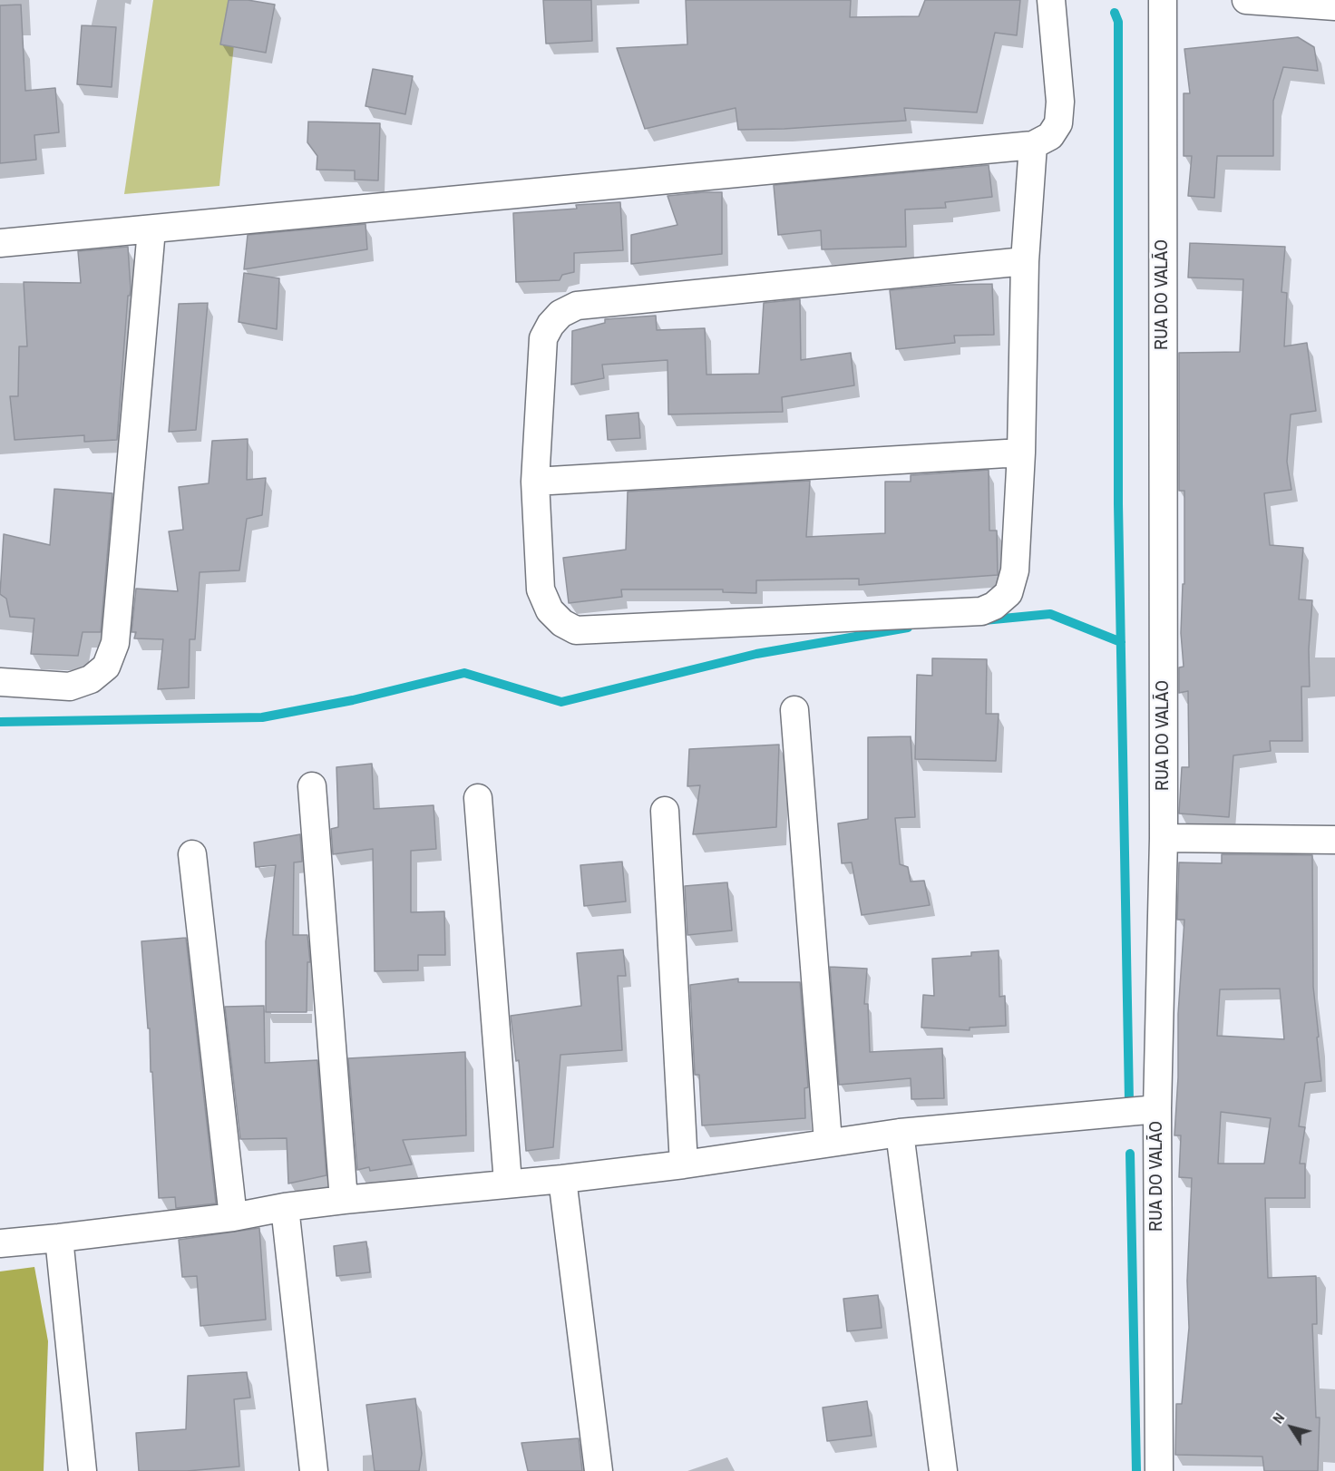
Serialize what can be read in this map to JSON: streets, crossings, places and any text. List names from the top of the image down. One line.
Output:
{"streets":{"street":["RUA DO VALÃO"]},"north":"top left"}
